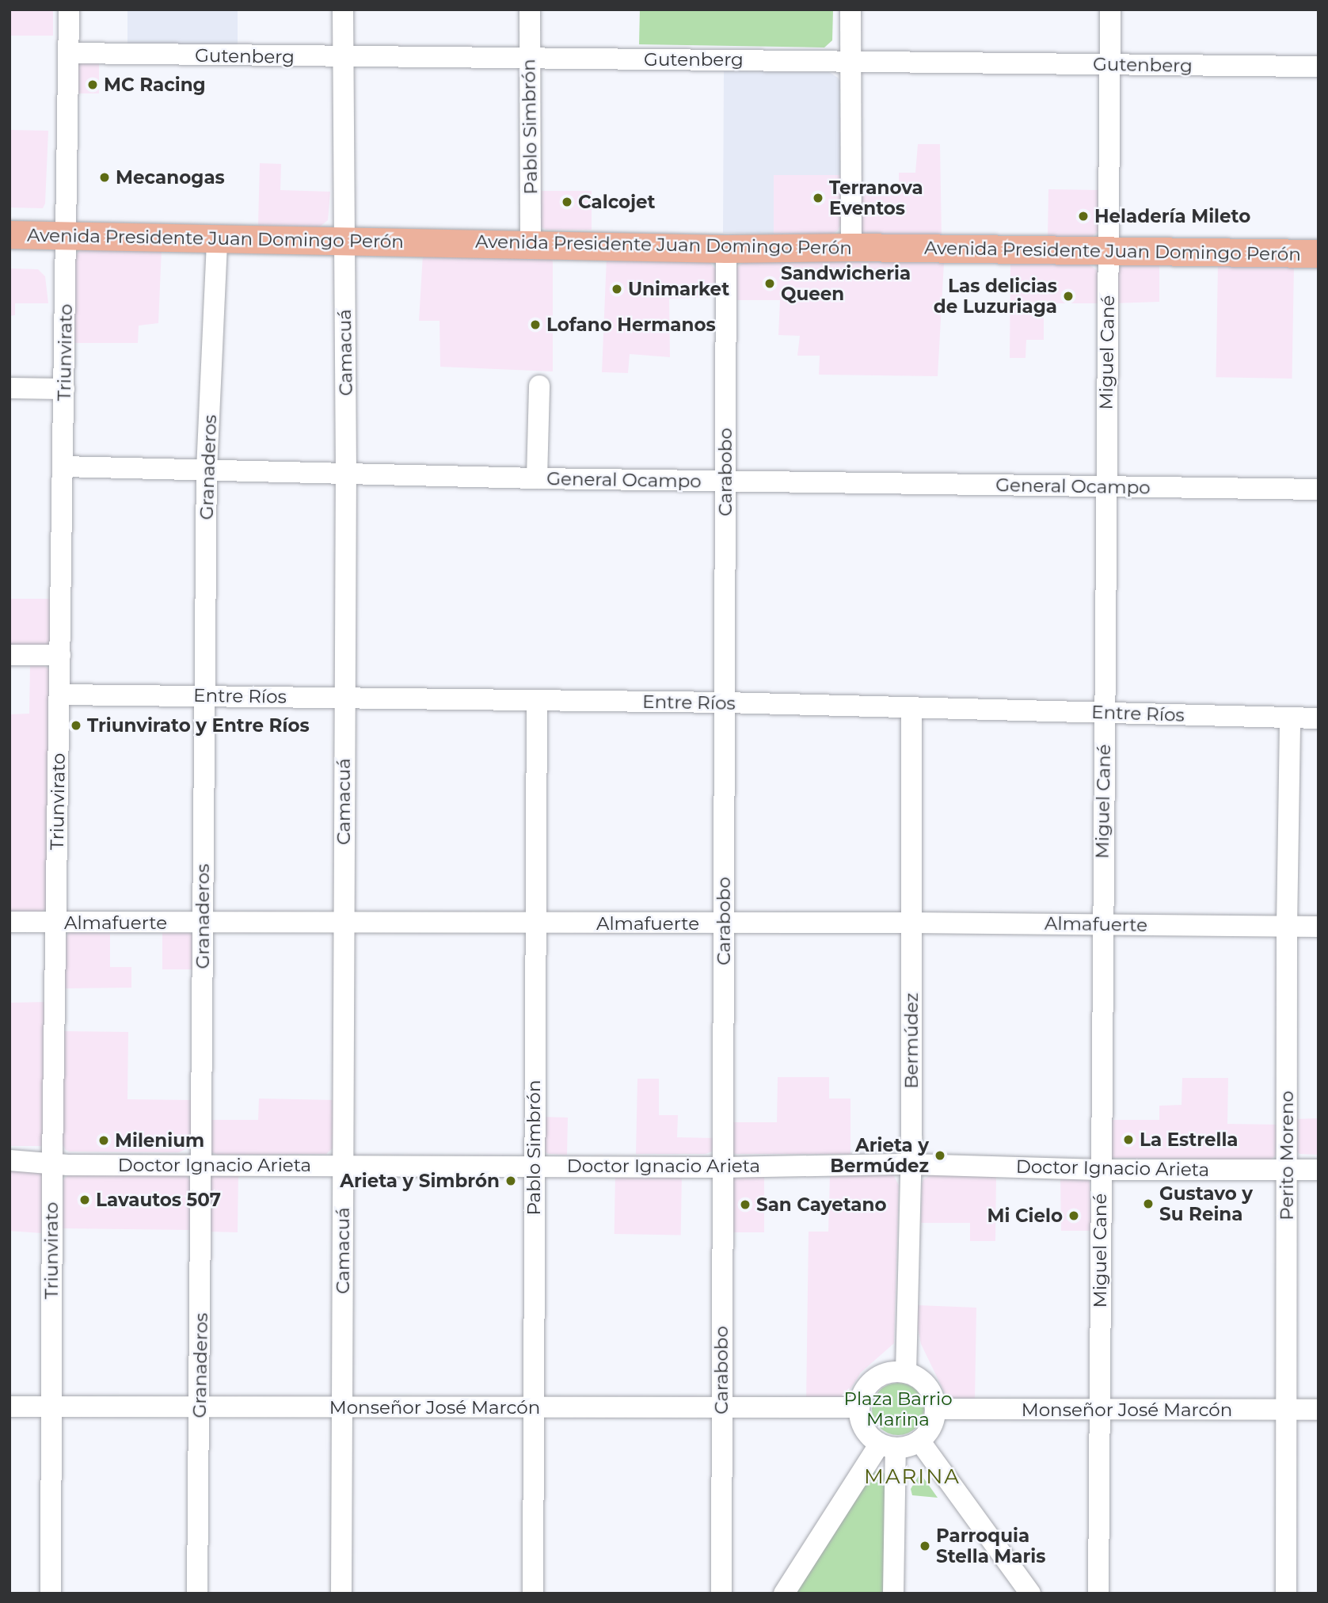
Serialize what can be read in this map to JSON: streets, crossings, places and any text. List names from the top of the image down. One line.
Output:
{"streets":{"main road":["Avenida Presidente Juan Domingo Perón"],"street":["Gutenberg","Pablo Simbrón","Triunvirato","Camacuá","Miguel Cané","Granaderos","Carabobo","General Ocampo","Entre Ríos","Almafuerte","Bermúdez","Perito Moreno","Doctor Ignacio Arieta","Monseñor José Marcón"]},"crossings":[["Gutenberg","Pablo Simbrón"],["Gutenberg","Triunvirato"],["Gutenberg","Camacuá"],["Gutenberg","Miguel Cané"],["Pablo Simbrón","Avenida Presidente Juan Domingo Perón"],["Pablo Simbrón","Entre Ríos"],["Pablo Simbrón","Almafuerte"],["Pablo Simbrón","Doctor Ignacio Arieta"],["Pablo Simbrón","Monseñor José Marcón"],["Avenida Presidente Juan Domingo Perón","Triunvirato"],["Avenida Presidente Juan Domingo Perón","Camacuá"],["Avenida Presidente Juan Domingo Perón","Miguel Cané"],["Avenida Presidente Juan Domingo Perón","Granaderos"],["Avenida Presidente Juan Domingo Perón","Carabobo"],["Triunvirato","General Ocampo"],["Triunvirato","Entre Ríos"],["Triunvirato","Almafuerte"],["Triunvirato","Doctor Ignacio Arieta"],["Triunvirato","Monseñor José Marcón"],["Camacuá","General Ocampo"],["Camacuá","Entre Ríos"],["Camacuá","Almafuerte"],["Camacuá","Doctor Ignacio Arieta"],["Camacuá","Monseñor José Marcón"],["Miguel Cané","General Ocampo"],["Miguel Cané","Entre Ríos"],["Miguel Cané","Almafuerte"],["Miguel Cané","Doctor Ignacio Arieta"],["Miguel Cané","Monseñor José Marcón"],["Granaderos","General Ocampo"],["Granaderos","Entre Ríos"],["Granaderos","Almafuerte"],["Granaderos","Doctor Ignacio Arieta"],["Granaderos","Monseñor José Marcón"],["Carabobo","General Ocampo"],["Carabobo","Entre Ríos"],["Carabobo","Almafuerte"],["Carabobo","Doctor Ignacio Arieta"],["Carabobo","Monseñor José Marcón"],["Entre Ríos","Bermúdez"],["Entre Ríos","Perito Moreno"],["Almafuerte","Bermúdez"],["Almafuerte","Perito Moreno"],["Bermúdez","Doctor Ignacio Arieta"],["Bermúdez","Monseñor José Marcón"],["Perito Moreno","Doctor Ignacio Arieta"],["Perito Moreno","Monseñor José Marcón"]],"districts":["MARINA"],"parks":["Plaza Barrio Marina"],"places":["MC Racing","Mecanogas","Terranova Eventos","Calcojet","Heladería Mileto","Sandwicheria Queen","Unimarket","Las delicias de Luzuriaga","Lofano Hermanos","Triunvirato y Entre Ríos","La Estrella","Milenium","Arieta y Bermúdez","Arieta y Simbrón","Lavautos 507","Gustavo y Su Reina","San Cayetano","Mi Cielo","Parroquia Stella Maris"]}
